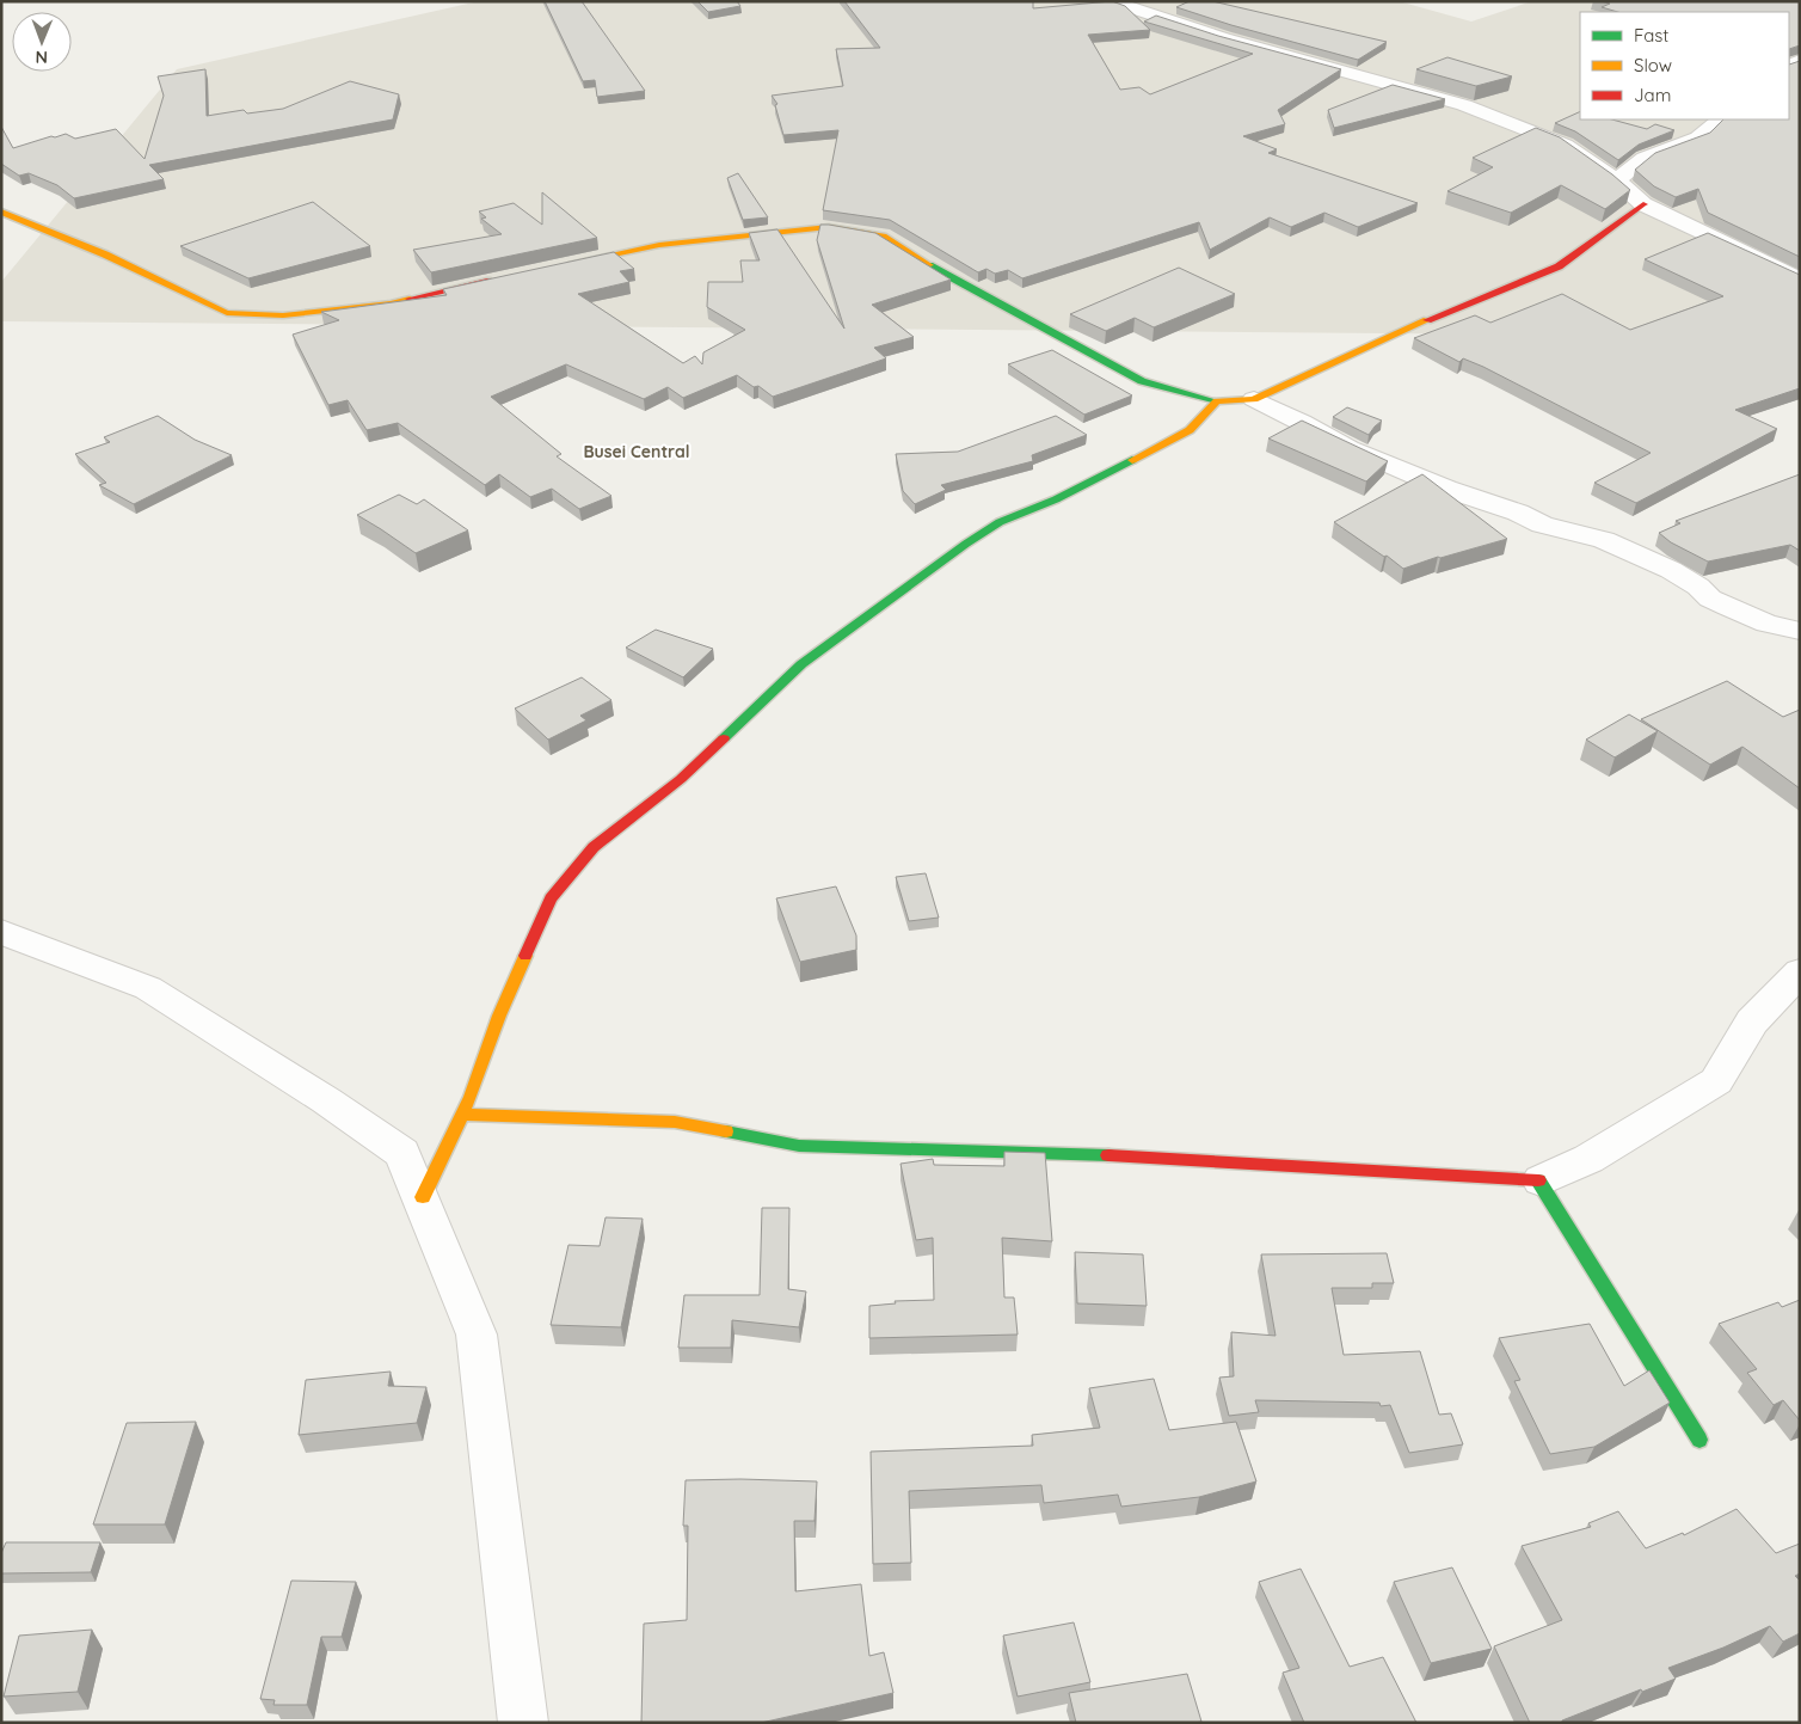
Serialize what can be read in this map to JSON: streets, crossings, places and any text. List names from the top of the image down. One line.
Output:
{"districts":["Busei Central"],"legend":["Fast","Slow","Jam"],"north":"bottom"}
